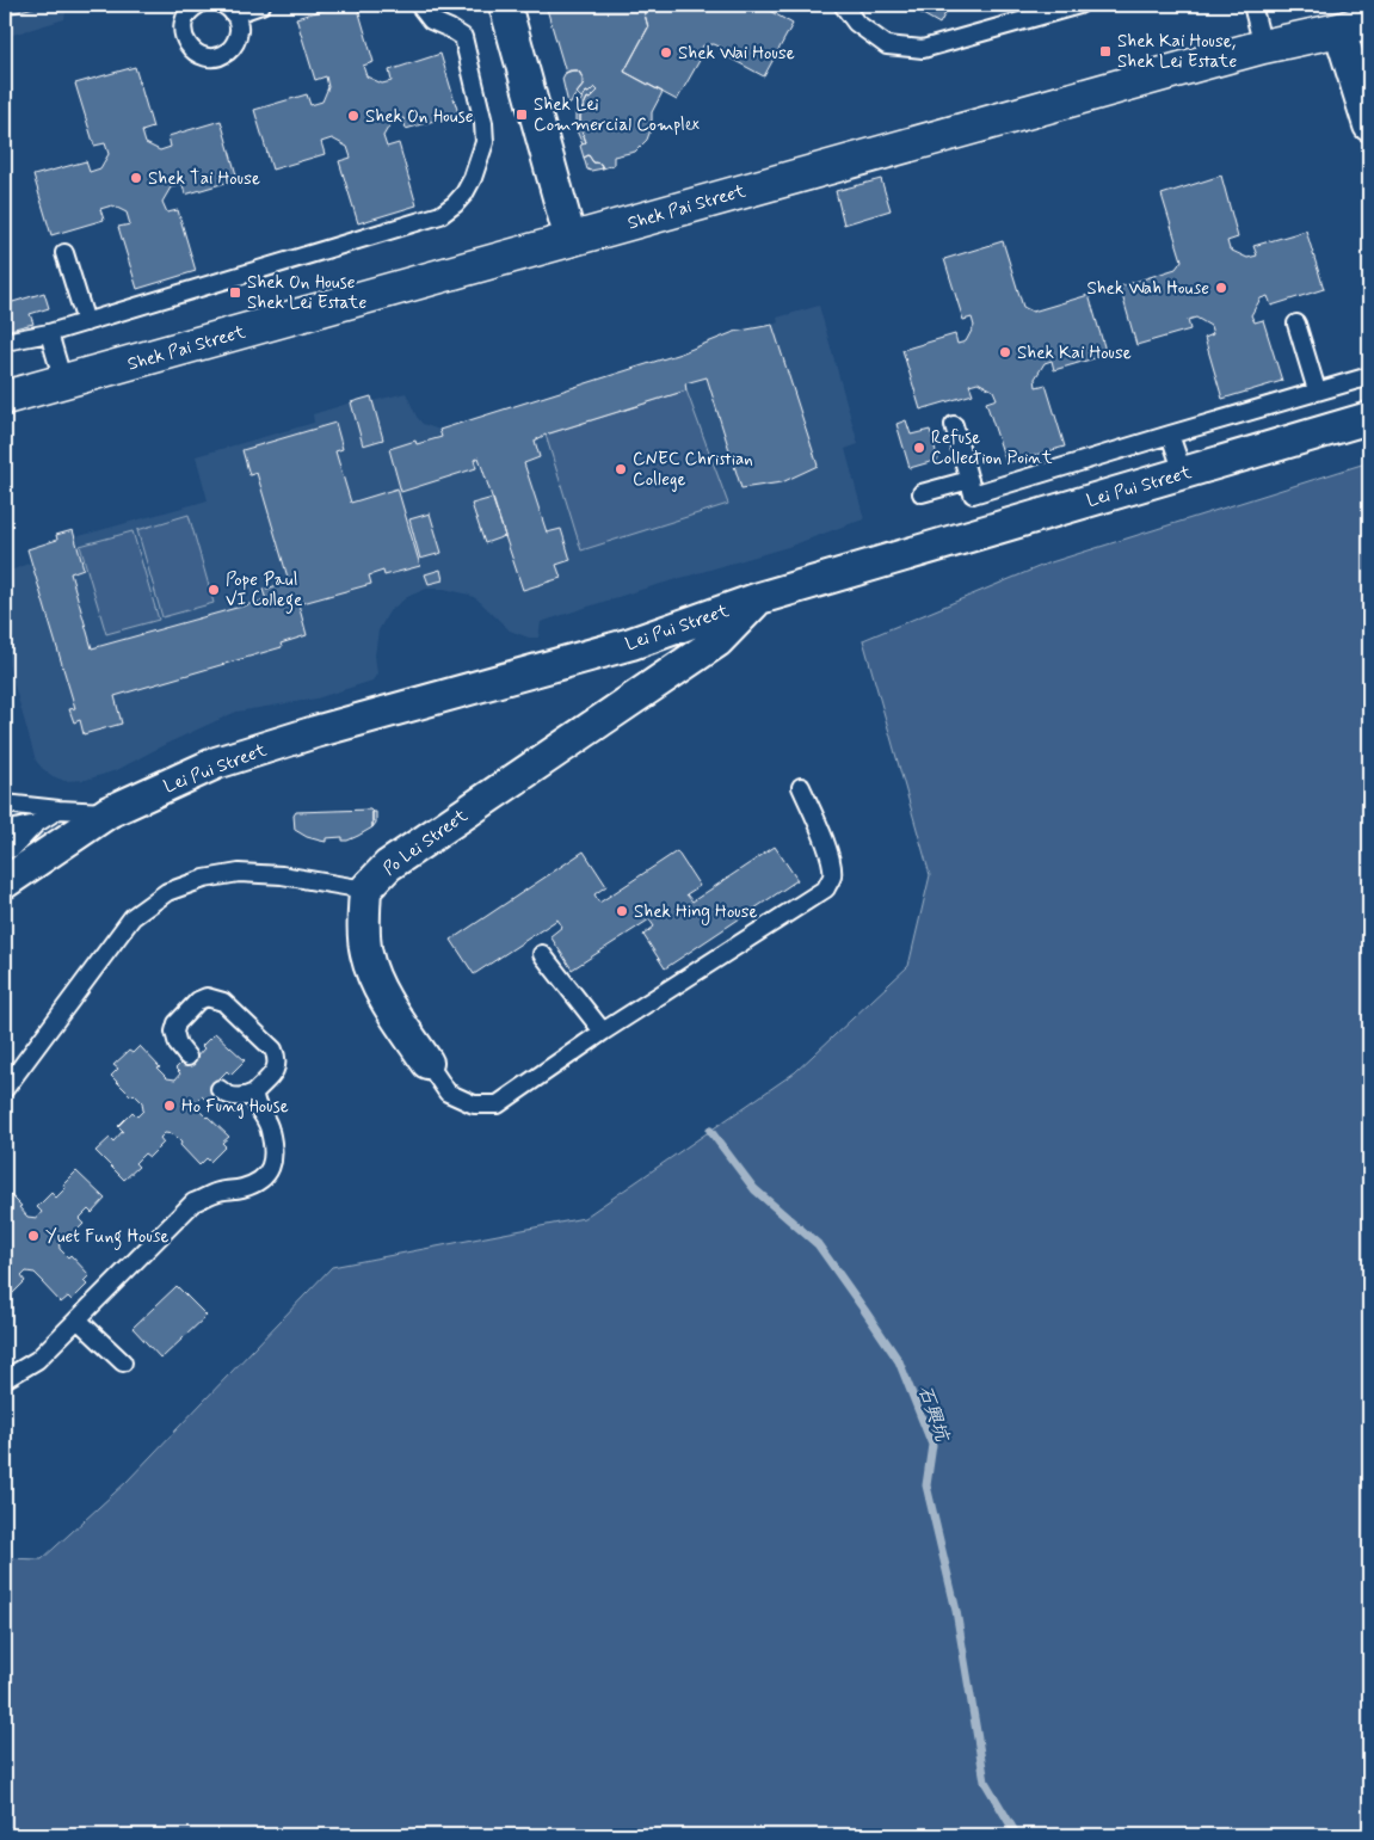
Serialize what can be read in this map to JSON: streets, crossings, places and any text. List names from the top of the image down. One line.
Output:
{"streets":{"street":["Shek Pai Street","Lei Pui Street","Po Lei Street"]},"crossings":[["Lei Pui Street","Po Lei Street"]],"water":["石興坑"],"places":{"transit":["Shek Kai House, Shek Lei Estate","Shek Lei Commercial Complex","Shek On House Shek Lei Estate"],"other":["Shek Wai House","Shek On House","Shek Tai House","Shek Wah House","Shek Kai House","Refuse Collection Point","CNEC Christian College","Pope Paul VI College","Shek Hing House","Ho Fung House","Yuet Fung House"]}}
